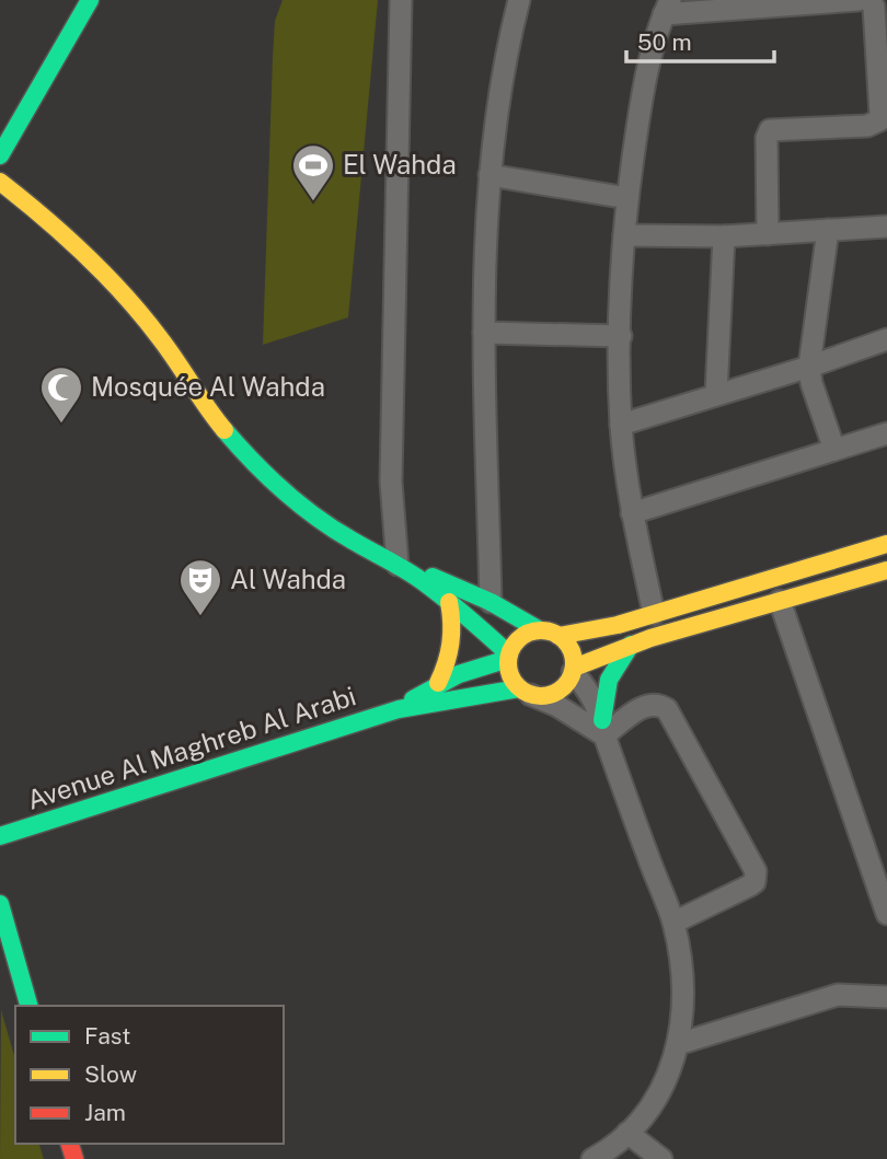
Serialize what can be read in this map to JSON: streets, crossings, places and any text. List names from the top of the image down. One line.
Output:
{"streets":{"main road":["Avenue Al Maghreb Al Arabi"]},"places":{"sports":["El Wahda"],"mosque":["Mosquée Al Wahda"],"theatre":["Al Wahda"]},"legend":["Fast","Slow","Jam"],"scale_bar":"50 m"}
